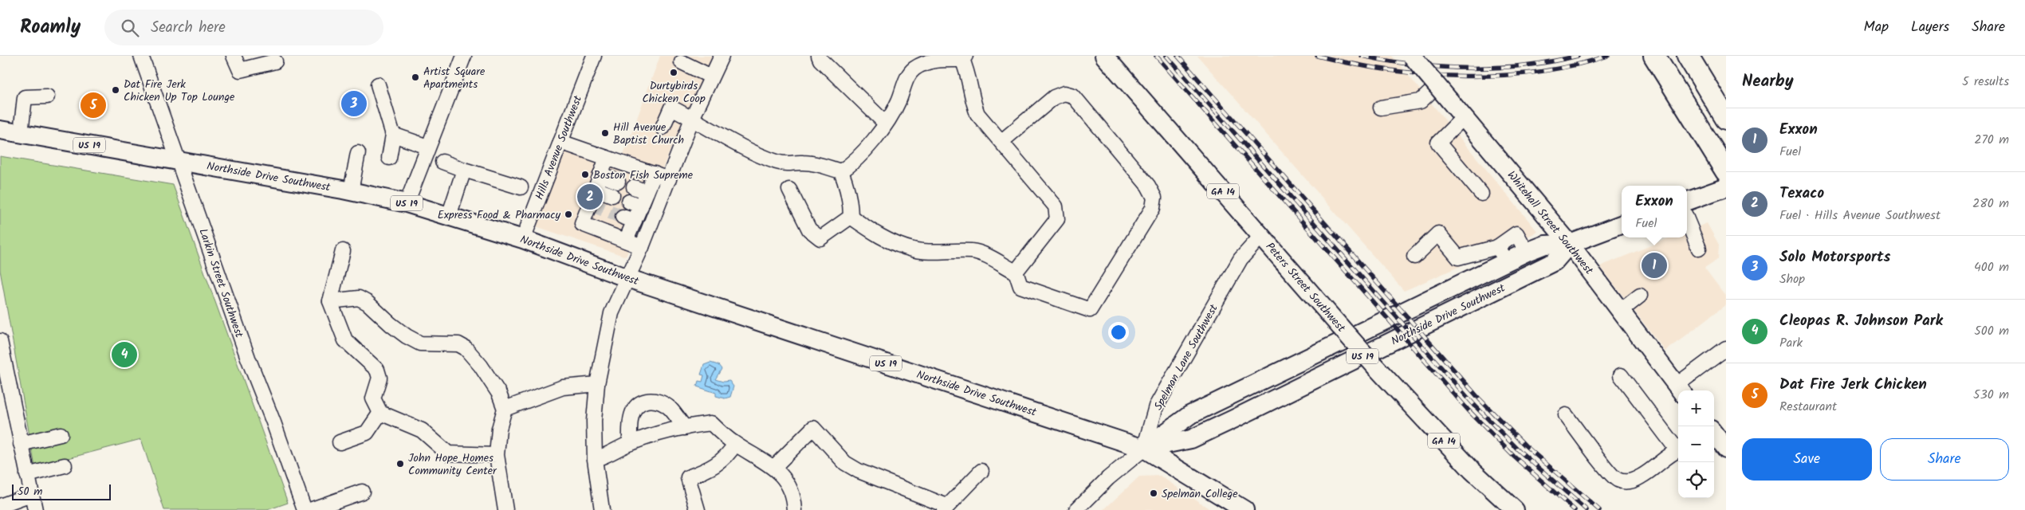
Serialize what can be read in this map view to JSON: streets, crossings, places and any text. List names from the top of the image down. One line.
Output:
{"streets":{"main road":["US 19","Northside Drive Southwest","GA 14","Whitehall Street Southwest","Peters Street Southwest"],"street":["Hills Avenue Southwest","Larkin Street Southwest","Spelman Lane Southwest"]},"crossings":[["Hills Avenue Southwest","Northside Drive Southwest"],["Northside Drive Southwest","Whitehall Street Southwest"],["Northside Drive Southwest","Larkin Street Southwest"],["Northside Drive Southwest","Spelman Lane Southwest"],["Peters Street Southwest","Spelman Lane Southwest"]],"places":["Durtybirds Chicken Coop","Artist Square Apartments","Dat Fire Jerk Chicken Up Top Lounge","Hill Avenue Baptist Church","Boston Fish Supreme","Express Food & Pharmacy","John Hope Homes Community Center","Spelman College"],"scale_bar":"50 m","page":{"header":"Roamly","search":"Search here","nav":["Map","Layers","Share"],"heading":["Nearby","5 results"],"pins":["3","5","2","1","4"],"list":[{"mark":"1","name":"Exxon","note":"Fuel","value":"270 m"},{"mark":"2","name":"Texaco","note":"Fuel · Hills Avenue Southwest","value":"280 m"},{"mark":"3","name":"Solo Motorsports","note":"Shop","value":"400 m"},{"mark":"4","name":"Cleopas R. Johnson Park","note":"Park","value":"500 m"},{"mark":"5","name":"Dat Fire Jerk Chicken","note":"Restaurant","value":"530 m"}],"popup":["Exxon","Fuel"],"map_buttons":["+","−"],"buttons":["Save","Share"],"scale":"50 m"}}
